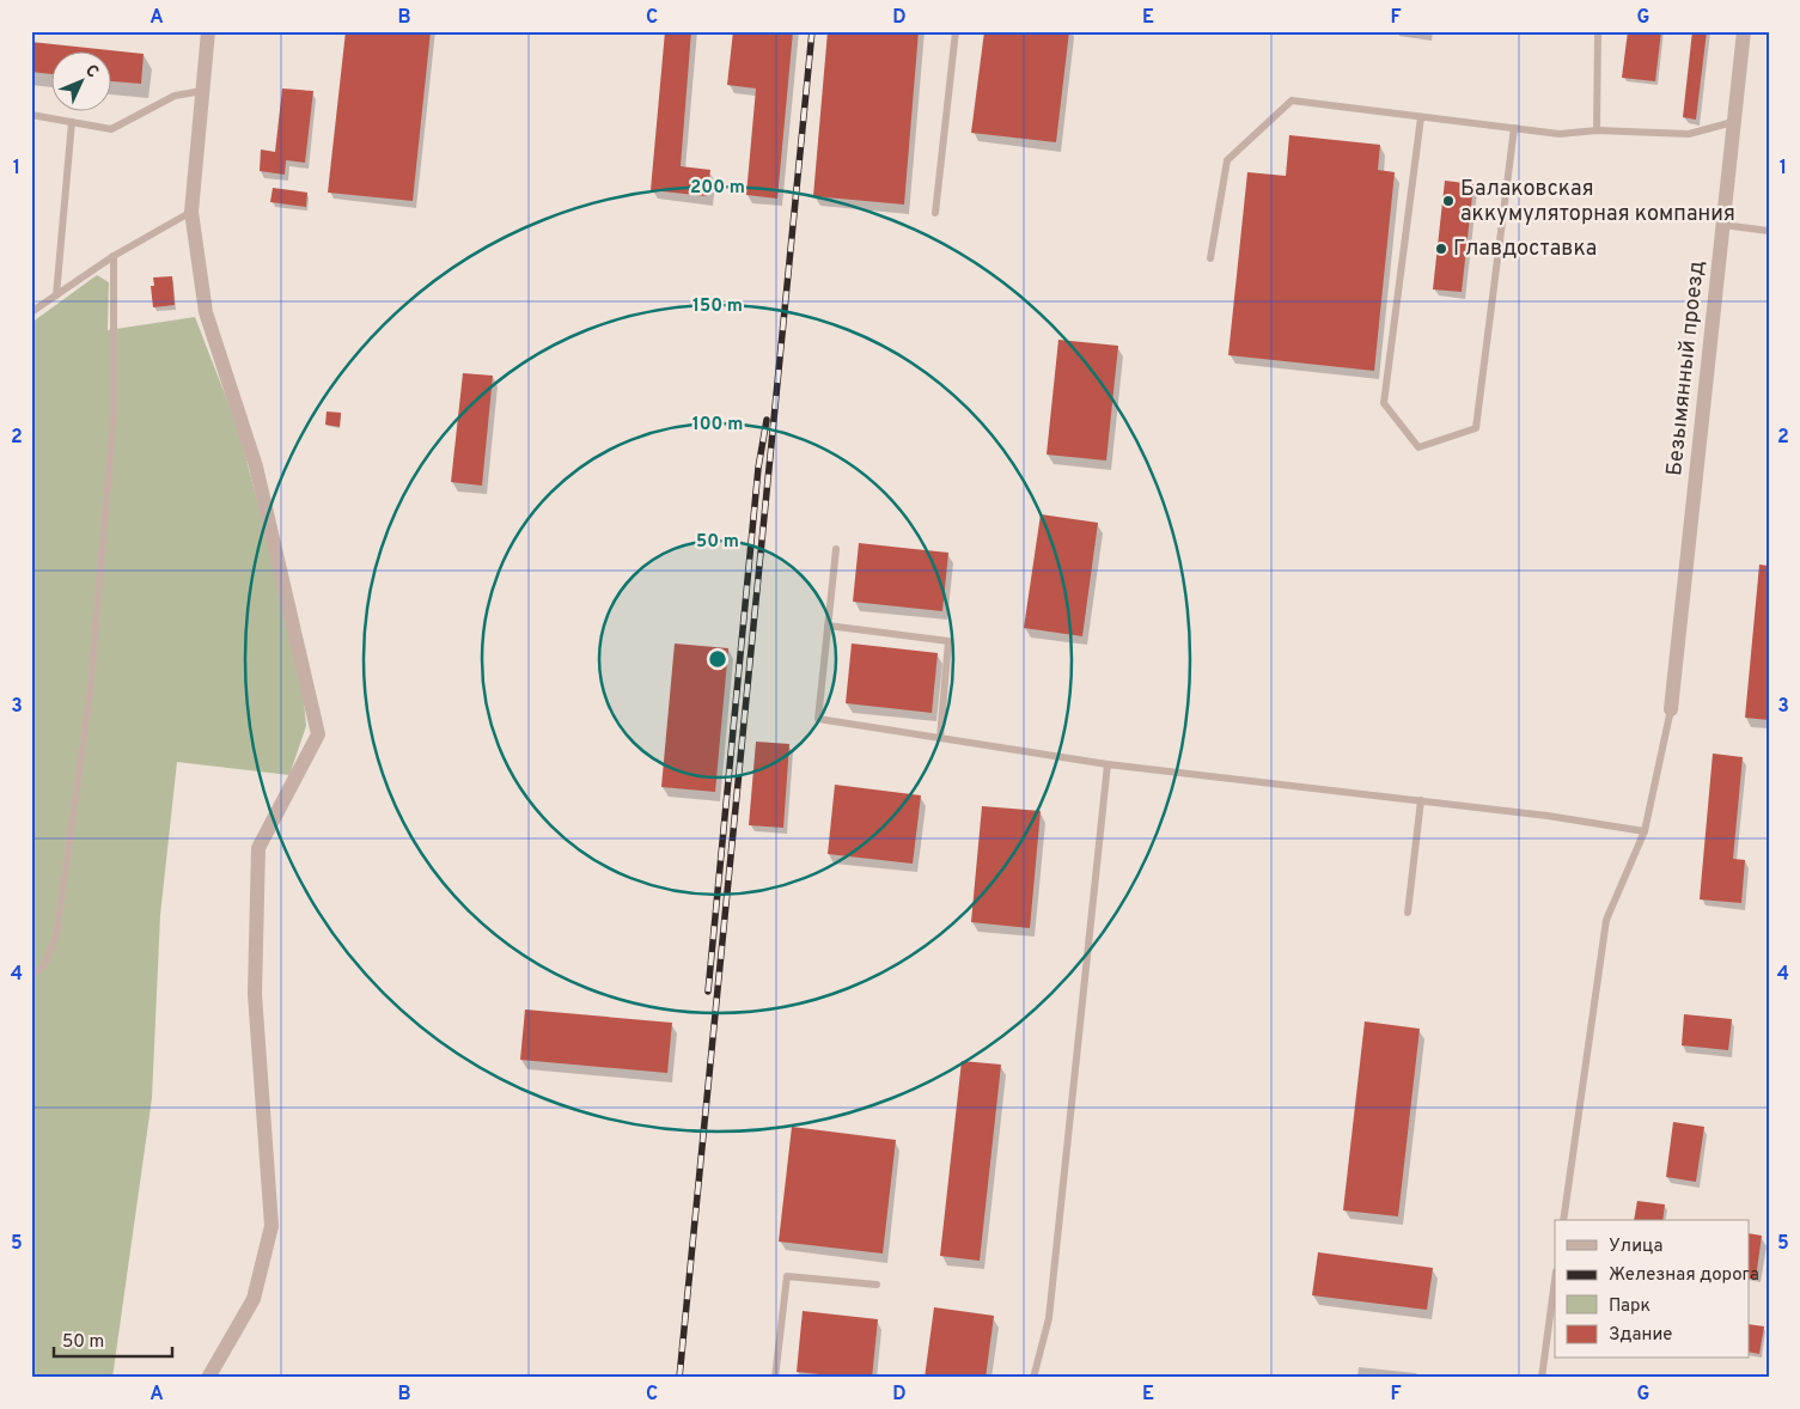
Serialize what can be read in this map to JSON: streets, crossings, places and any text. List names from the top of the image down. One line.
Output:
{"streets":{"street":["Безымянный проезд"]},"places":["Балаковская аккумуляторная компания","Главдоставка"],"legend":["Улица","Железная дорога","Парк","Здание"],"scale_bar":"50 m","north":"top right","grid":{"columns":["A","B","C","D","E","F","G"],"rows":["1","2","3","4","5"]},"rings":["200 m","150 m","100 m","50 m"]}
